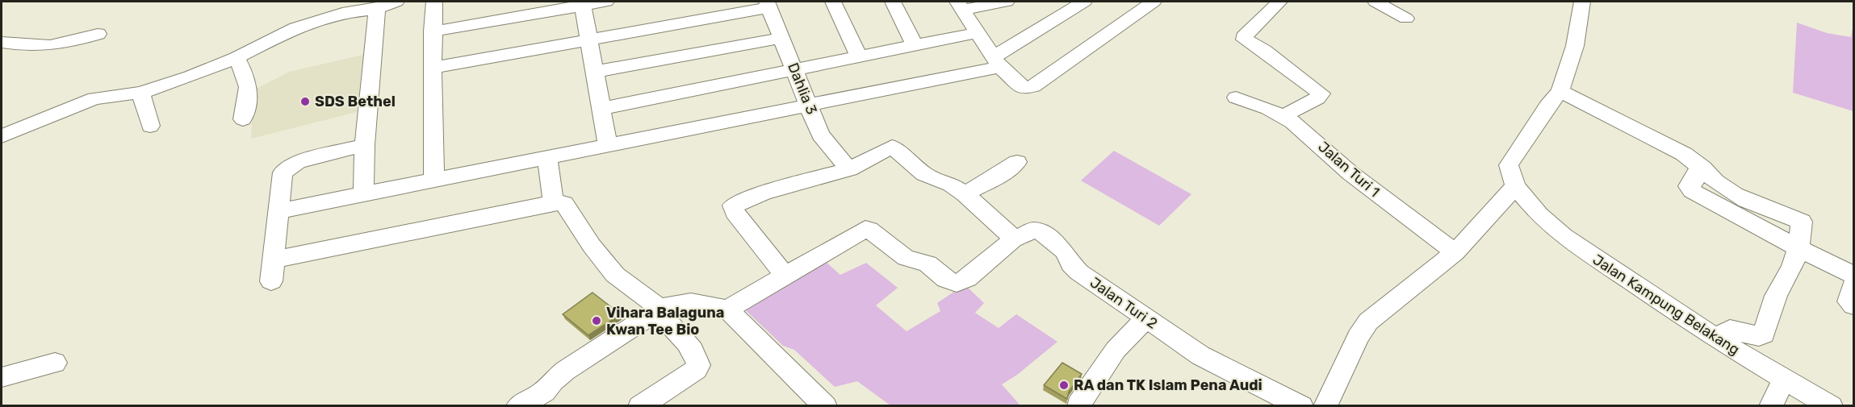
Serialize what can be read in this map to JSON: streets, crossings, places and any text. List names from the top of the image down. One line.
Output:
{"streets":{"street":["Dahlia 3","Jalan Turi 1","Jalan Turi 2","Jalan Kampung Belakang"]},"places":["SDS Bethel","Vihara Balaguna Kwan Tee Bio","RA dan TK Islam Pena Audi"]}
